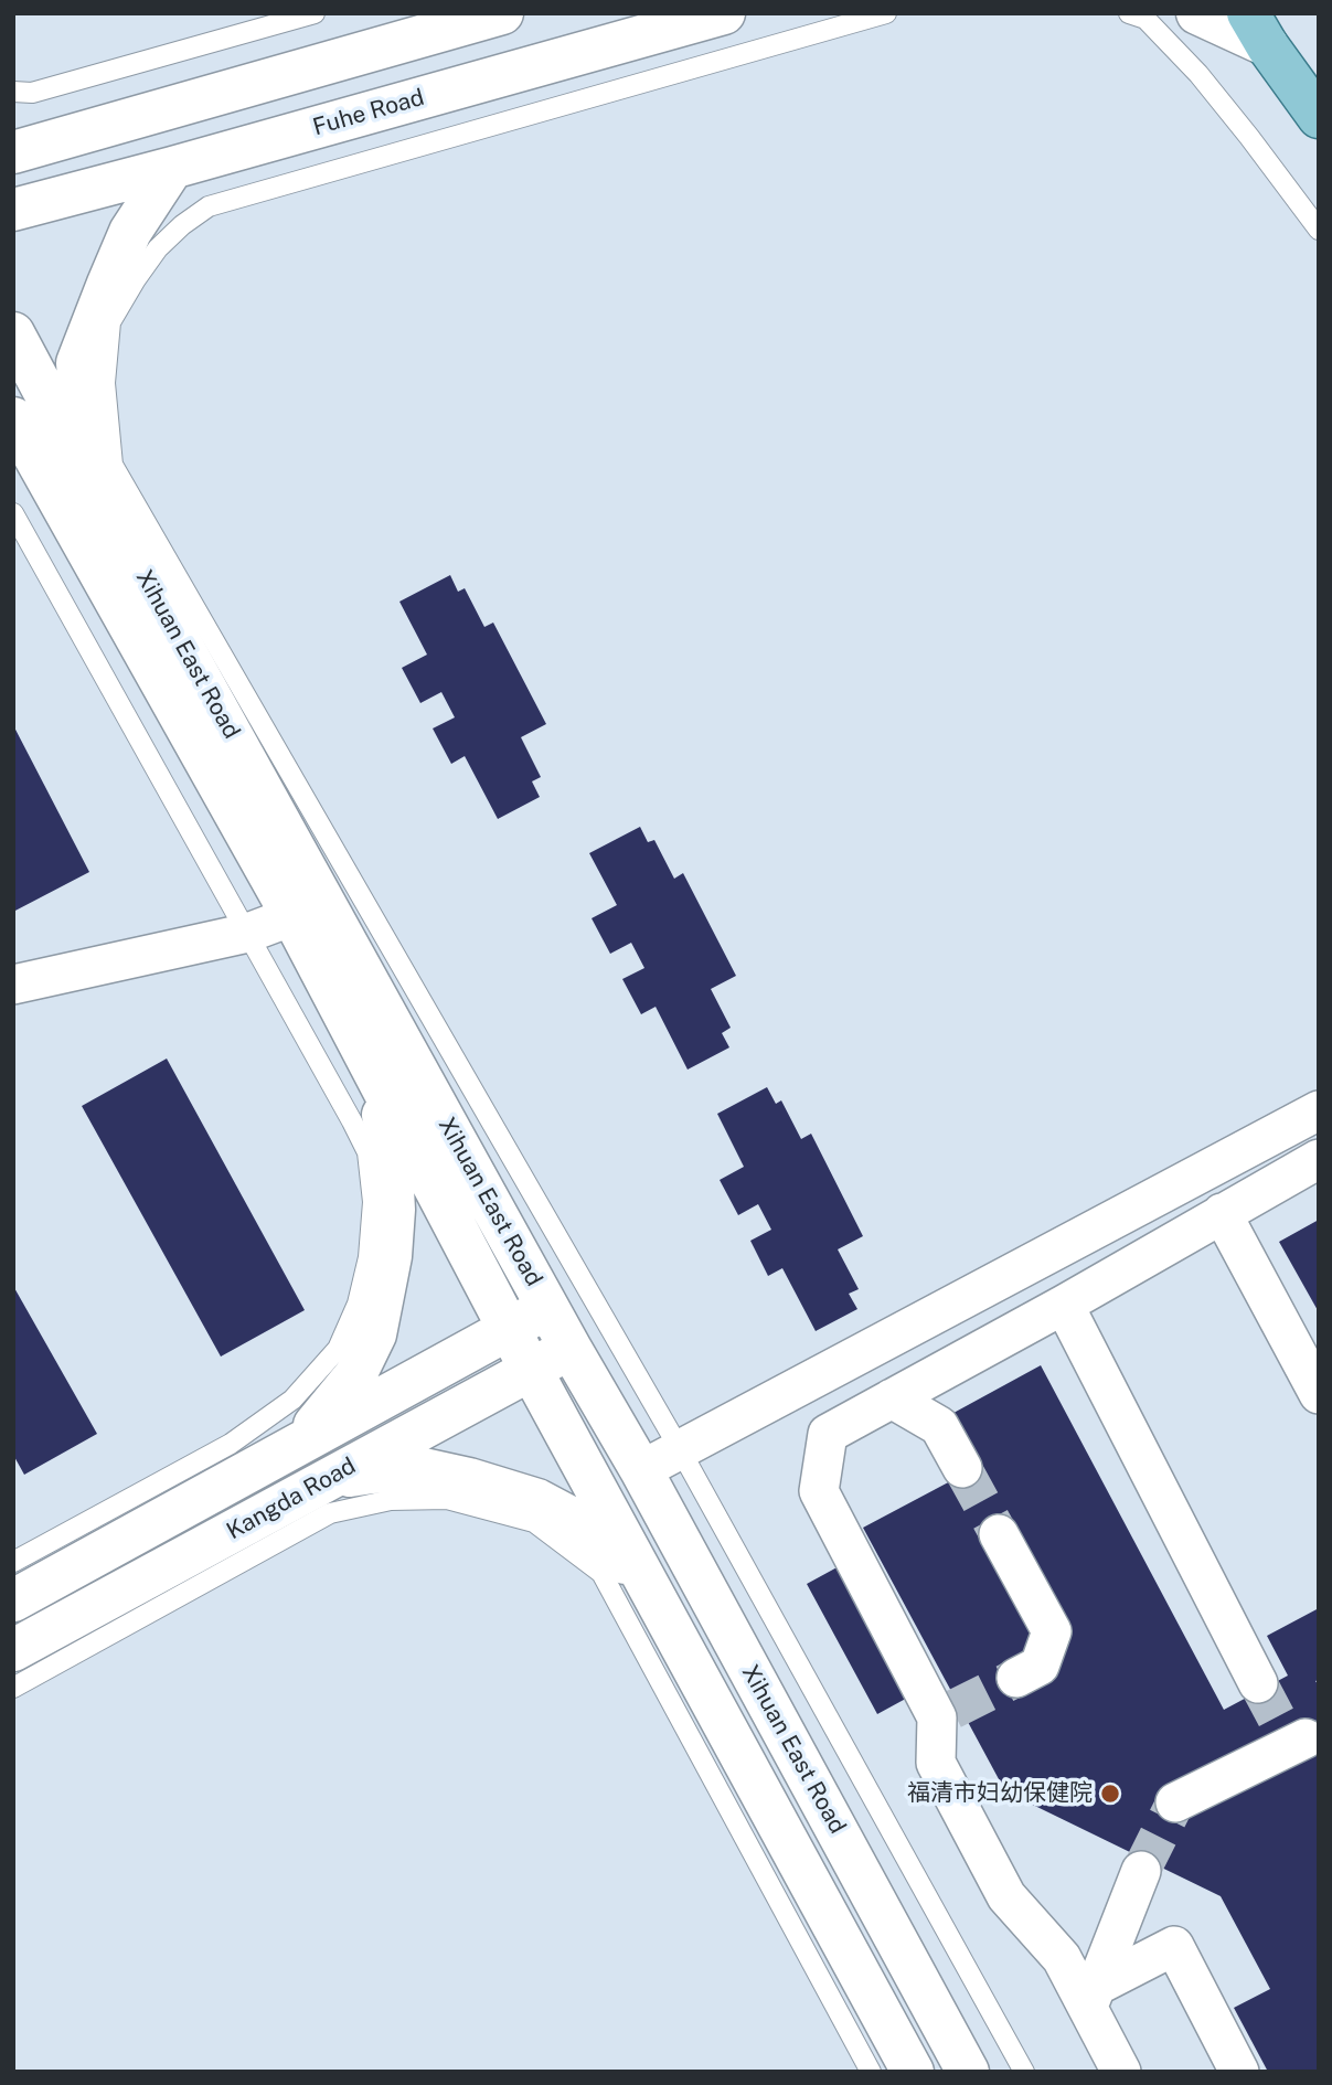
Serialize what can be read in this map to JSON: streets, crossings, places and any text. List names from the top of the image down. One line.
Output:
{"streets":{"street":["Fuhe Road","Xihuan East Road","Kangda Road"]},"crossings":[["Xihuan East Road","Kangda Road"]],"places":["福清市妇幼保健院"]}
